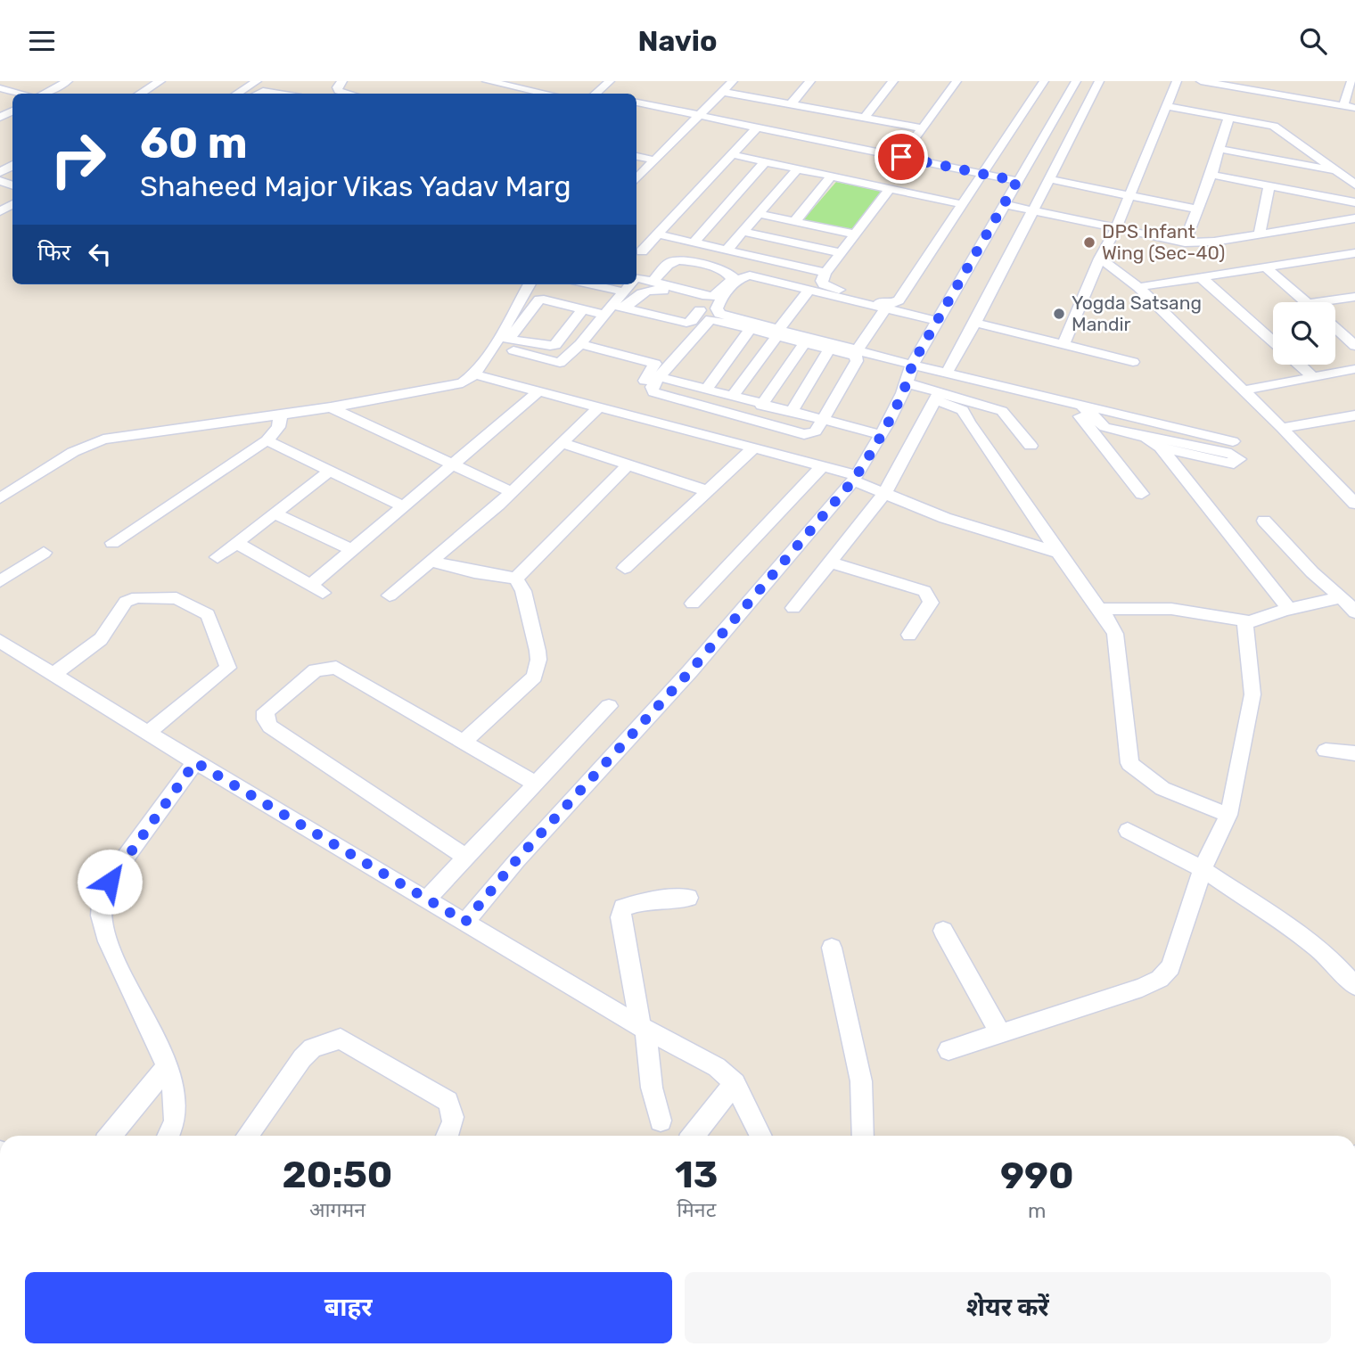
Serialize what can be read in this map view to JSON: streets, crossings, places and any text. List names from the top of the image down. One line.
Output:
{"places":["DPS Infant Wing (Sec-40)","Yogda Satsang Mandir"],"page":{"header":"Navio","turn":["60 m","Shaheed Major Vikas Yadav Marg"],"then":"फिर","eta":["20:50","आगमन","13","मिनट","990","m"],"buttons":["बाहर","शेयर करें"]}}
